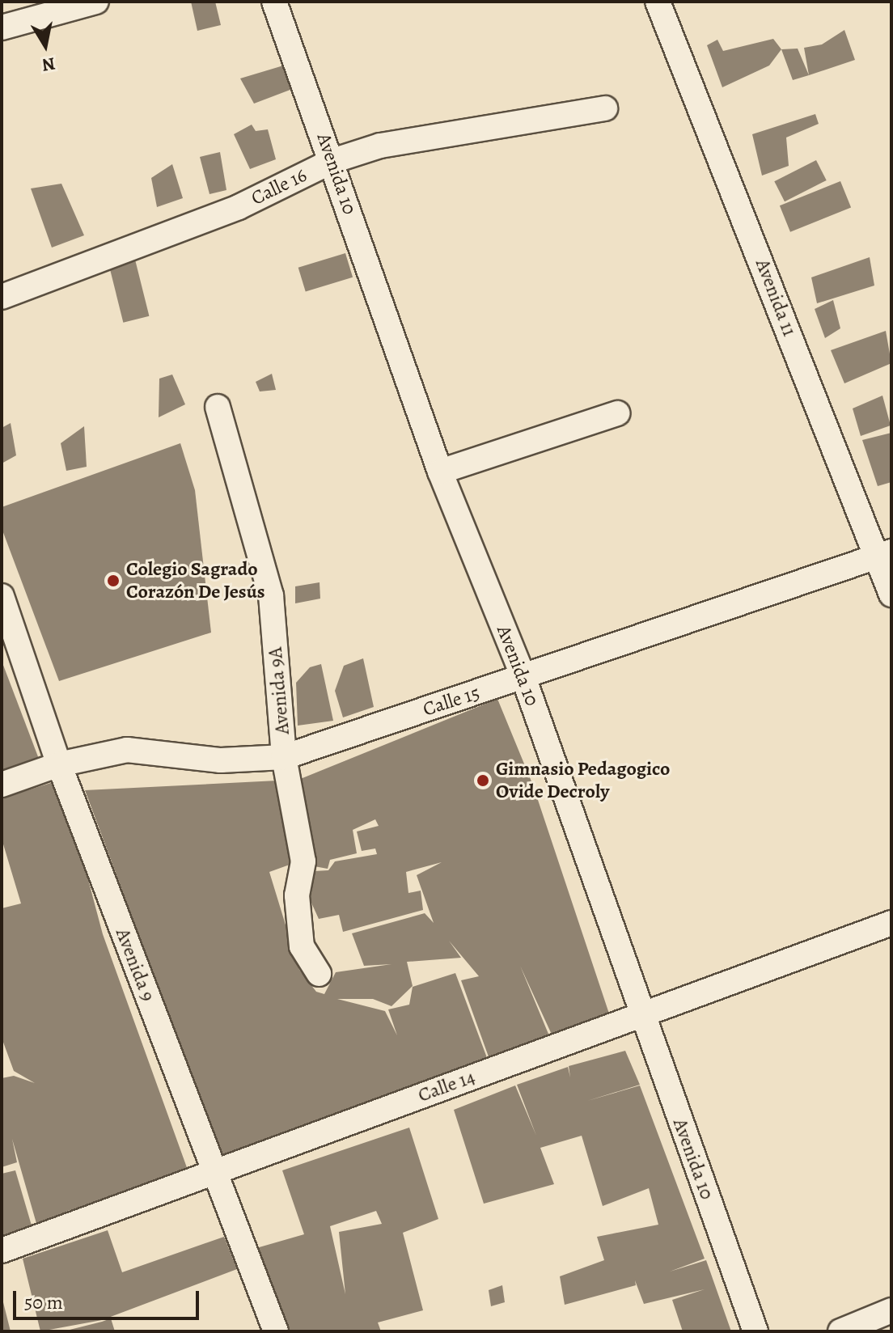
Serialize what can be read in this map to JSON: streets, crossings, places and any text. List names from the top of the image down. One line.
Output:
{"streets":{"street":["Avenida 10","Calle 16","Avenida 11","Avenida 9A","Calle 15","Avenida 9","Calle 14"]},"crossings":[["Avenida 10","Calle 16"],["Avenida 10","Calle 15"],["Avenida 10","Calle 14"],["Avenida 11","Calle 15"],["Avenida 9A","Calle 15"],["Calle 15","Avenida 9"],["Avenida 9","Calle 14"]],"places":["Colegio Sagrado Corazón De Jesús","Gimnasio Pedagogico Ovide Decroly"],"scale_bar":"50 m","north":"bottom"}
